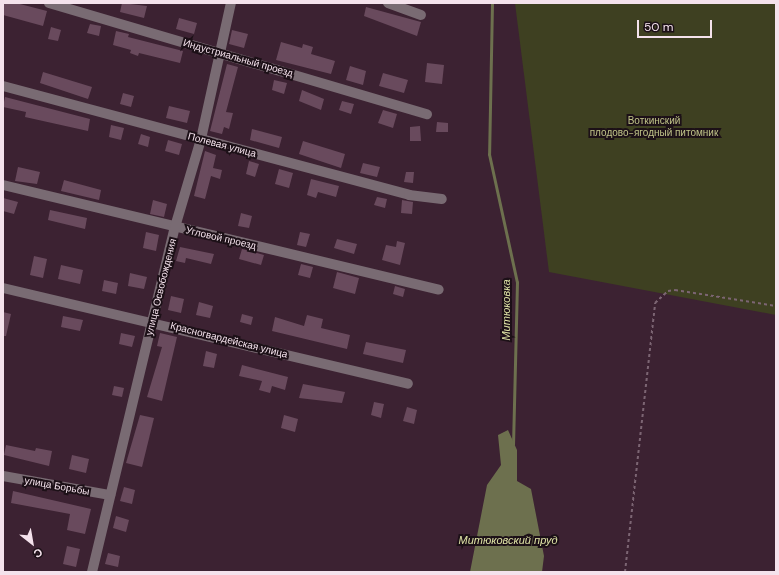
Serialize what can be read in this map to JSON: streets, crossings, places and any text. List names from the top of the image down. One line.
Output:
{"streets":{"street":["Индустриальный проезд","Полевая улица","Угловой проезд","улица Освобождения","Красногвардейская улица","улица Борьбы"]},"crossings":[["Индустриальный проезд","улица Освобождения"],["Полевая улица","улица Освобождения"],["Угловой проезд","улица Освобождения"],["улица Освобождения","Красногвардейская улица"],["улица Освобождения","улица Борьбы"]],"water":["Митюковка","Митюковский пруд"],"parks":["Воткинский плодово-ягодный питомник"],"scale_bar":"50 m","north":"bottom right"}
